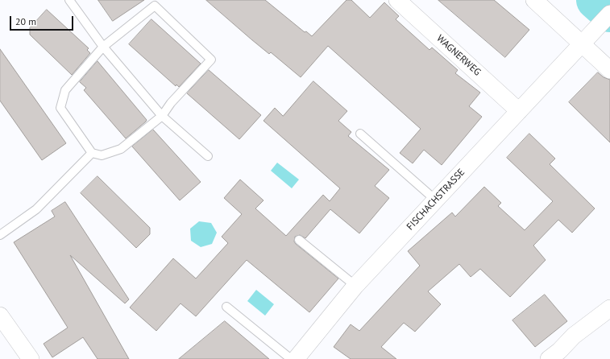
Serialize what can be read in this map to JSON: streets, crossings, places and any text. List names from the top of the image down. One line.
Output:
{"streets":{"street":["WAGNERWEG","FISCHACHSTRASSE"]},"crossings":[["WAGNERWEG","FISCHACHSTRASSE"]],"scale_bar":"20 m"}
